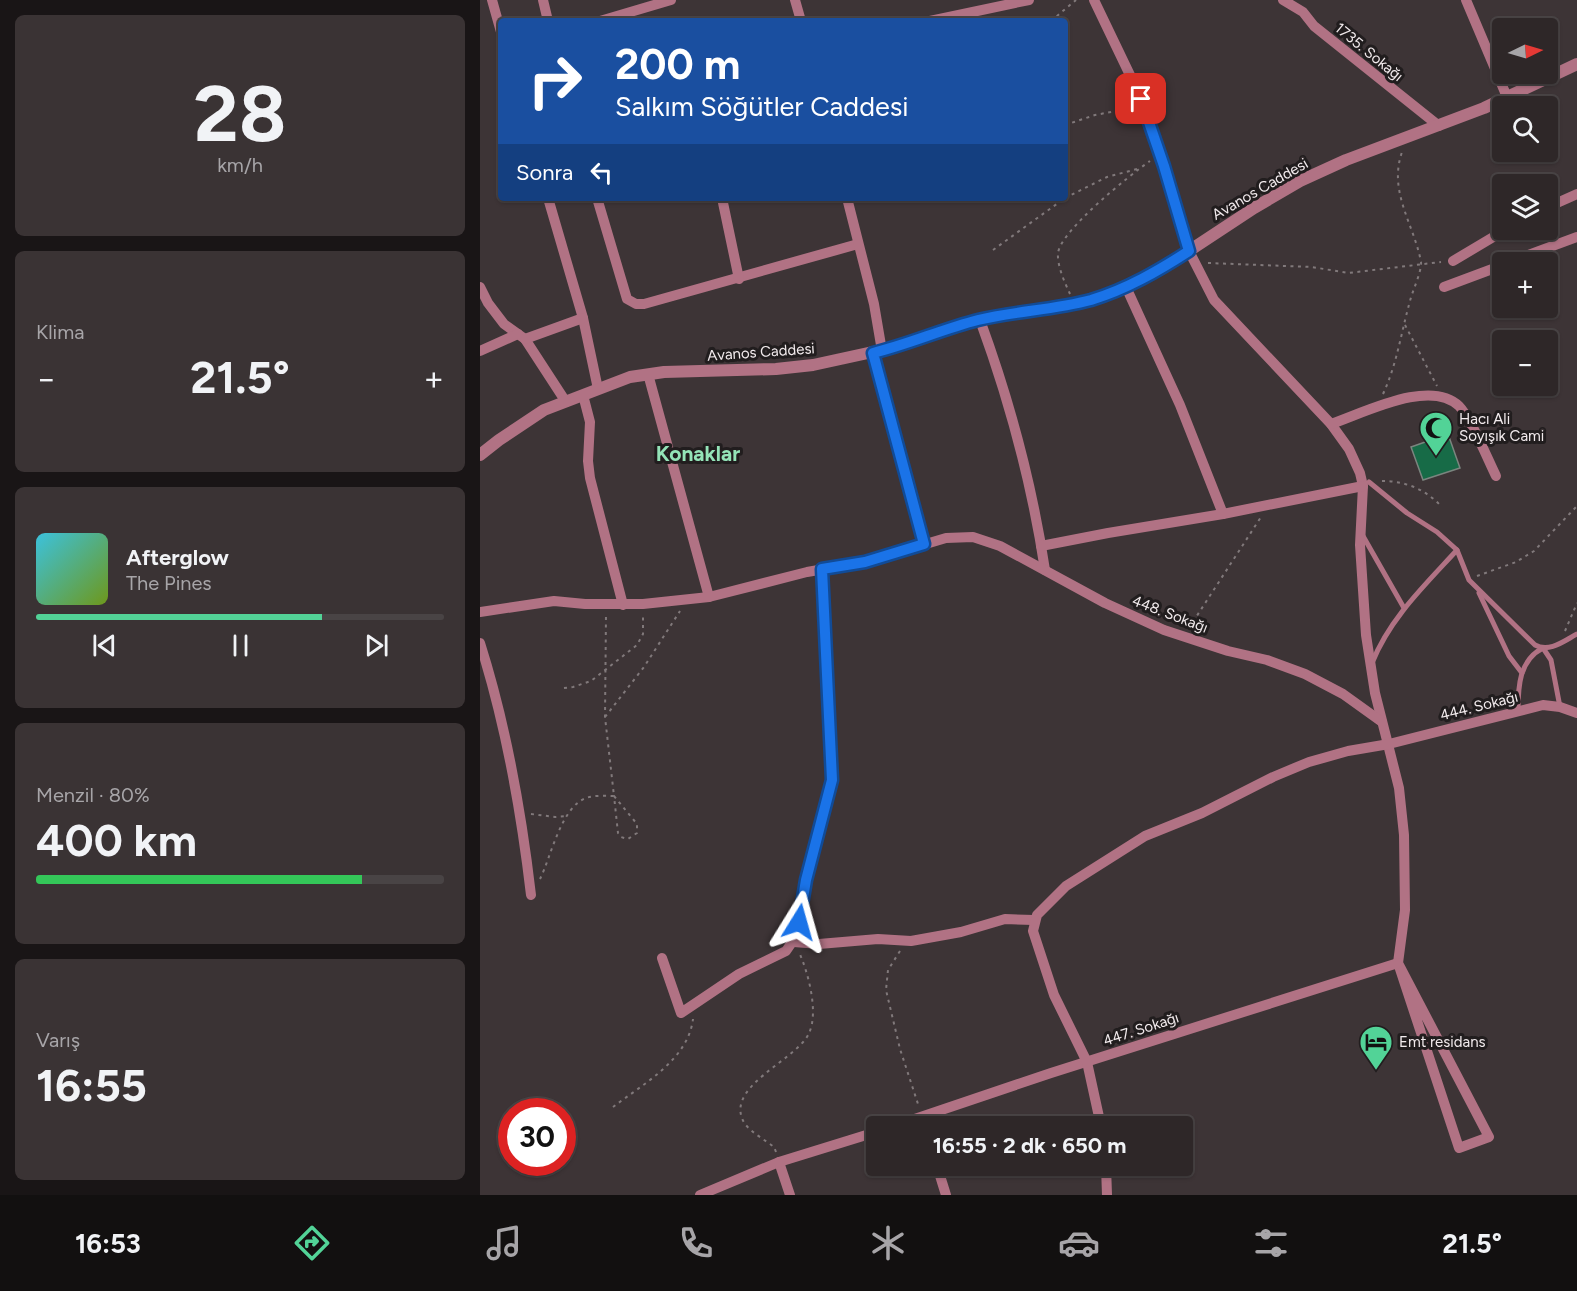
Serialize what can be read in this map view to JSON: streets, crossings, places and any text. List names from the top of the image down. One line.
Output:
{"streets":{"street":["1735. Sokağı","Avanos Caddesi","448. Sokağı","444. Sokağı","447. Sokağı"]},"crossings":[["1735. Sokağı","Avanos Caddesi"]],"districts":["Konaklar"],"places":{"mosque":["Hacı Ali Soyışık Cami"],"hotel":["Emt residans"]},"north":"right","page":{"tile":[["28","km/h"],"Klima",["Menzil · 80%","400 km"],["Varış","16:55"]],"map_buttons":["+","−"],"turn":["200 m","Salkım Söğütler Caddesi"],"then":"Sonra","heat":["−","21.5°","+"],"song":["Afterglow","The Pines"],"limit":"30","trip":"16:55 · 2 dk · 650 m","tabs":["16:53","21.5°"]}}
